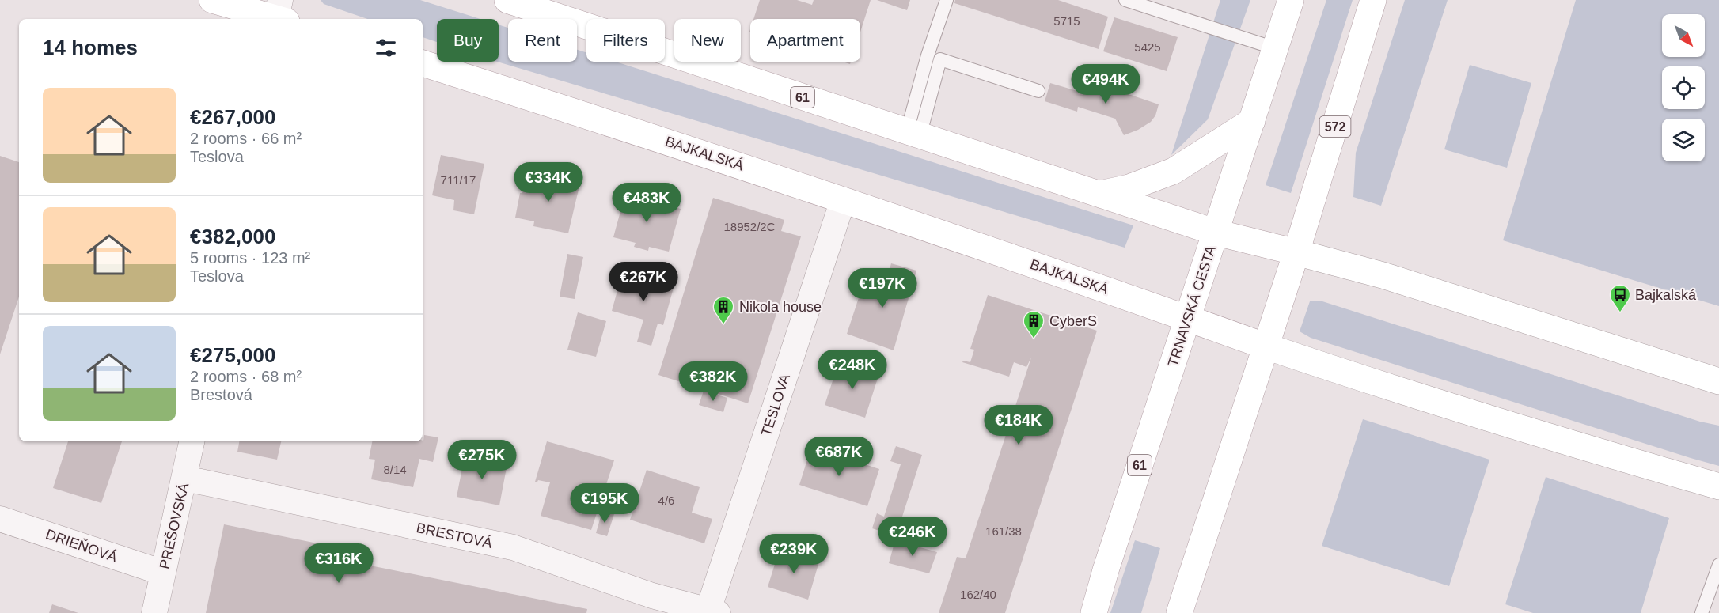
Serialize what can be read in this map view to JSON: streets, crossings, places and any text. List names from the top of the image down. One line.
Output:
{"streets":{"main road":["61","572","BAJKALSKÁ","TRNAVSKÁ CESTA"],"street":["TESLOVA","PREŠOVSKÁ","BRESTOVÁ","DRIEŇOVÁ"]},"crossings":[["61","572"],["61","TRNAVSKÁ CESTA"],["BAJKALSKÁ","TRNAVSKÁ CESTA"],["BAJKALSKÁ","TESLOVA"],["TESLOVA","BRESTOVÁ"],["PREŠOVSKÁ","BRESTOVÁ"],["PREŠOVSKÁ","DRIEŇOVÁ"]],"places":{"bus stop":["Bajkalská"],"building":["Nikola house","CyberS"]},"house_numbers":["5715","5425","711/17","18952/2C","8/14","4/6","161/38","162/40"],"north":"bottom right","page":{"chip":["Buy","Rent","Filters","New","Apartment"],"heading":"14 homes","price":["€494K","€334K","€483K","€267K","€197K","€248K","€382K","€184K","€687K","€275K","€195K","€246K","€239K","€316K"],"list":[{"name":"€267,000","note":"2 rooms · 66 m² · Teslova"},{"name":"€382,000","note":"5 rooms · 123 m² · Teslova"},{"name":"€275,000","note":"2 rooms · 68 m² · Brestová"}]}}
